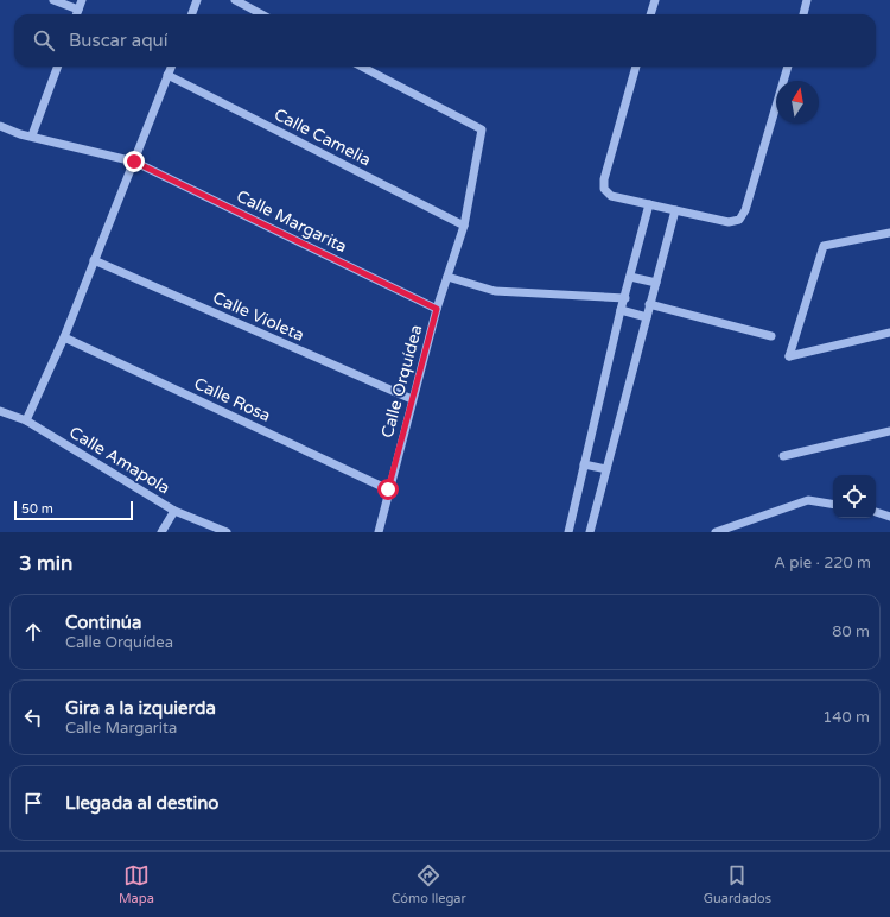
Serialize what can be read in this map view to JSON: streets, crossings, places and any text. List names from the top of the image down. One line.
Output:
{"streets":{"street":["Calle Camelia","Calle Margarita","Calle Violeta","Calle Orquídea","Calle Rosa","Calle Amapola"]},"crossings":[["Calle Camelia","Calle Orquídea"],["Calle Margarita","Calle Orquídea"],["Calle Violeta","Calle Orquídea"],["Calle Orquídea","Calle Rosa"]],"scale_bar":"50 m","north":"top","page":{"search":"Buscar aquí","scale":"50 m","heading":["3 min","A pie · 220 m"],"list":[["Continúa","Calle Orquídea","80 m"],["Gira a la izquierda","Calle Margarita","140 m"],"Llegada al destino"],"nav":["Mapa","Cómo llegar","Guardados"]}}
